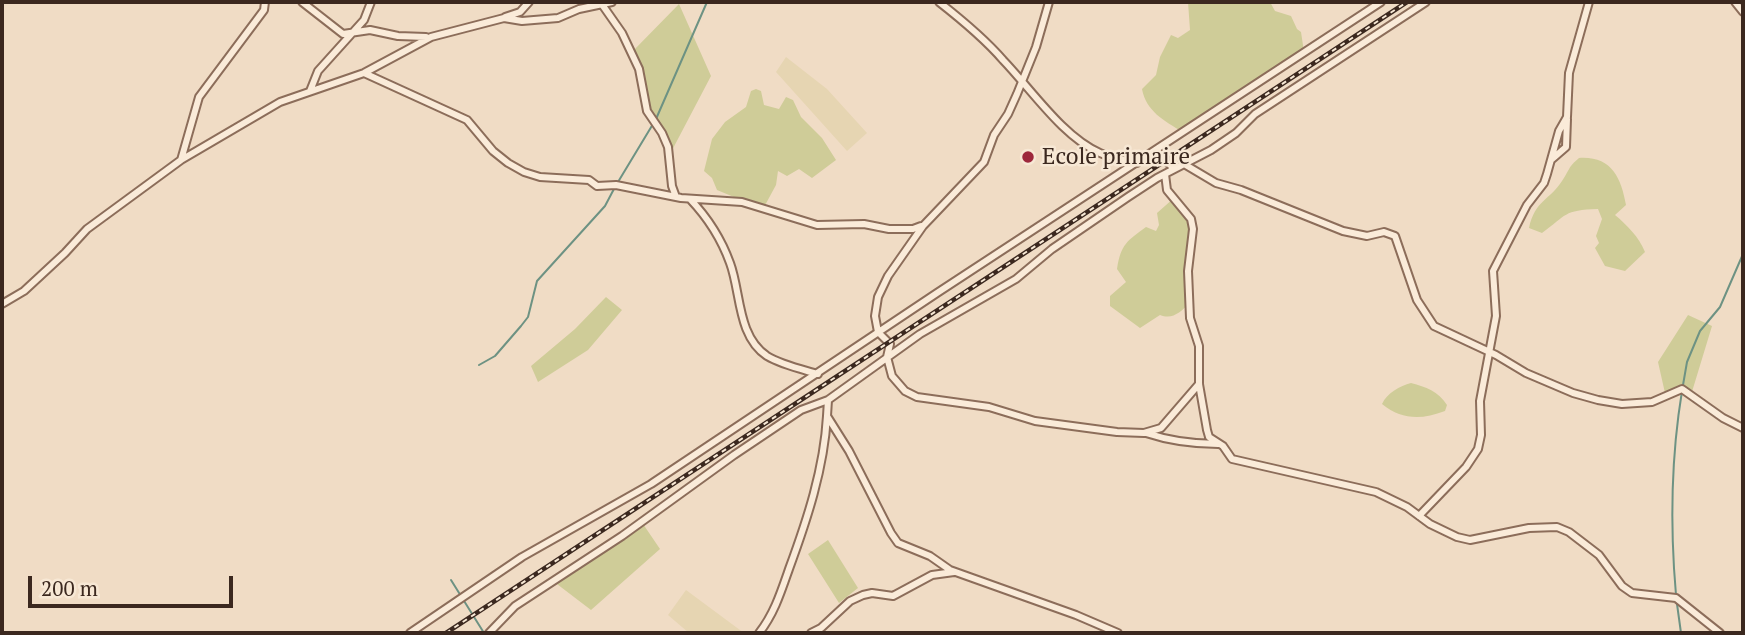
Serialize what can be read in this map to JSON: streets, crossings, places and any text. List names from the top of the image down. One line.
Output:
{"places":["Ecole primaire"],"scale_bar":"200 m"}
